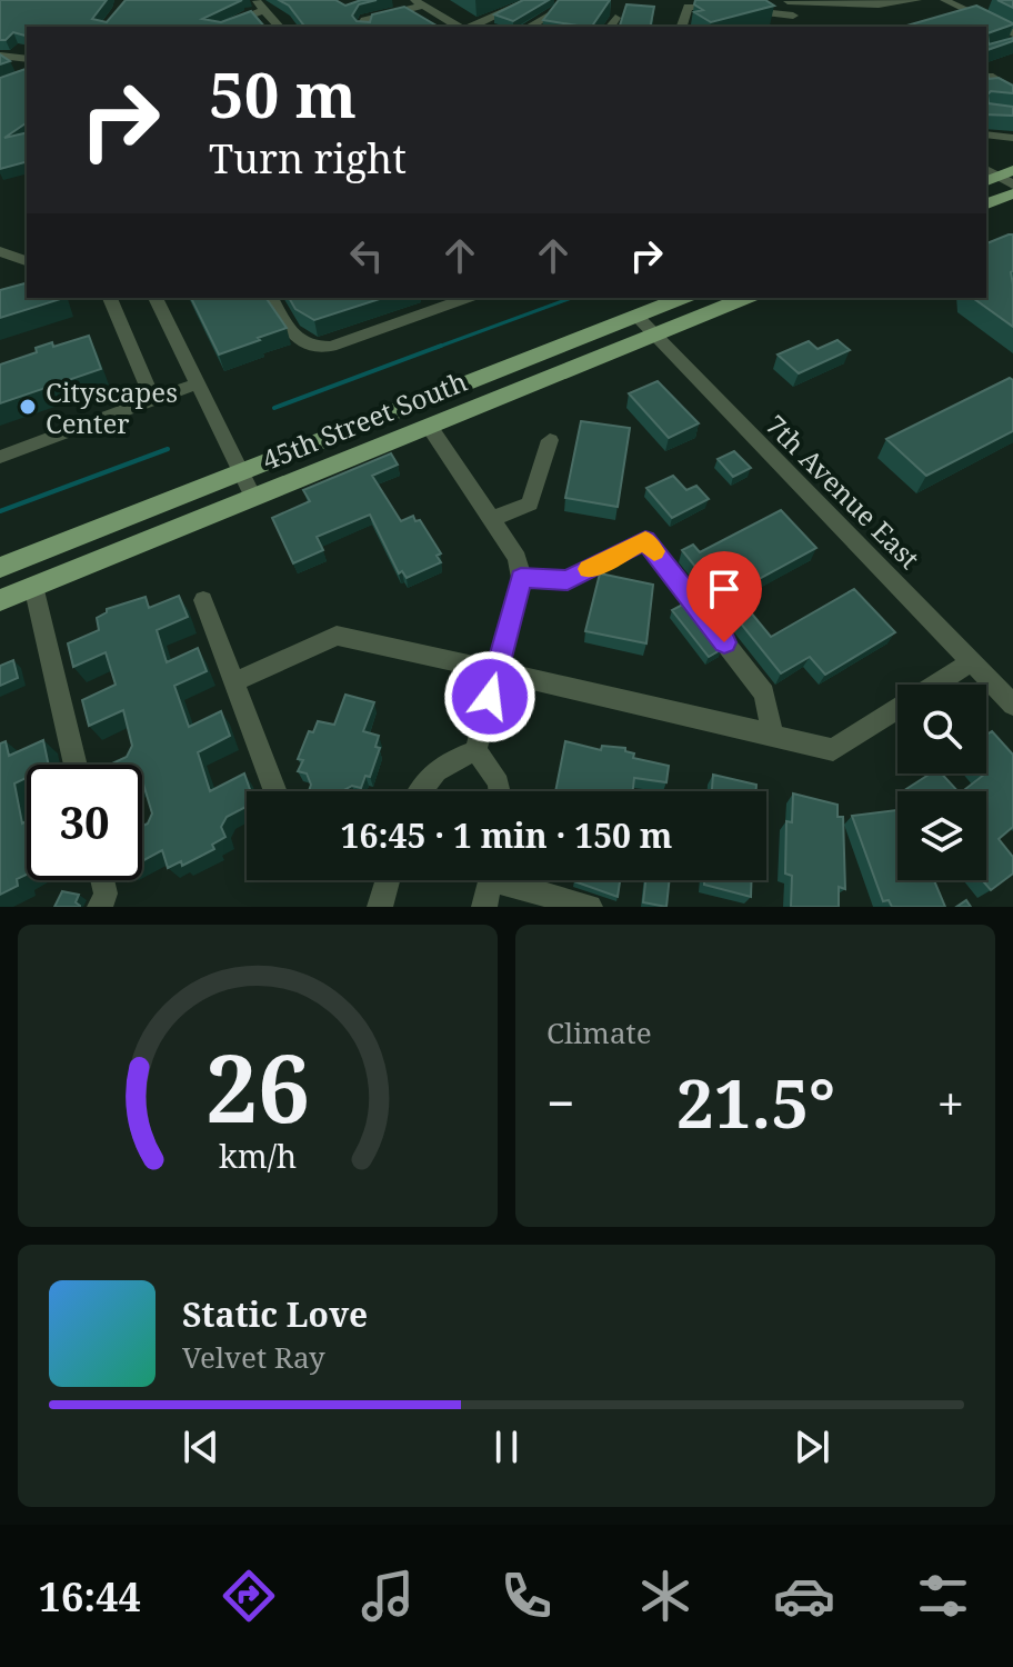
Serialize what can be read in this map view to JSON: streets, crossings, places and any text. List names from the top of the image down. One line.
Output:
{"streets":{"main road":["45th Street South"],"street":["7th Avenue East"]},"crossings":[["45th Street South","7th Avenue East"]],"places":["Cityscapes Center"],"page":{"turn":["50 m","Turn right"],"limit":"30","trip":"16:45 · 1 min · 150 m","tile":"Climate","heat":["−","21.5°","+"],"song":["Static Love","Velvet Ray"],"tabs":"16:44","gauge":["26","km/h"]}}
